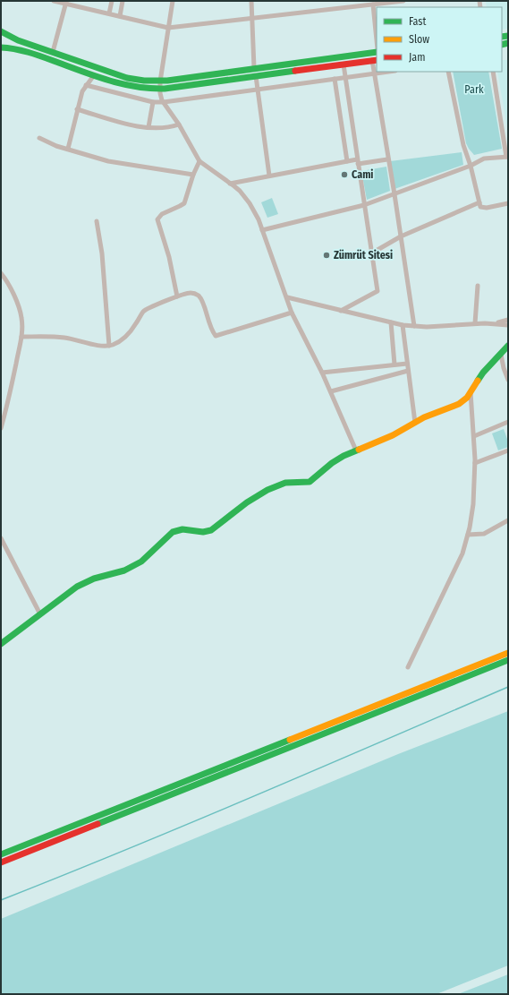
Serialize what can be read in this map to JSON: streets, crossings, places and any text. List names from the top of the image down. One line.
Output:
{"parks":["Park"],"places":["Cami","Zümrüt Sitesi"],"legend":["Fast","Slow","Jam"]}
